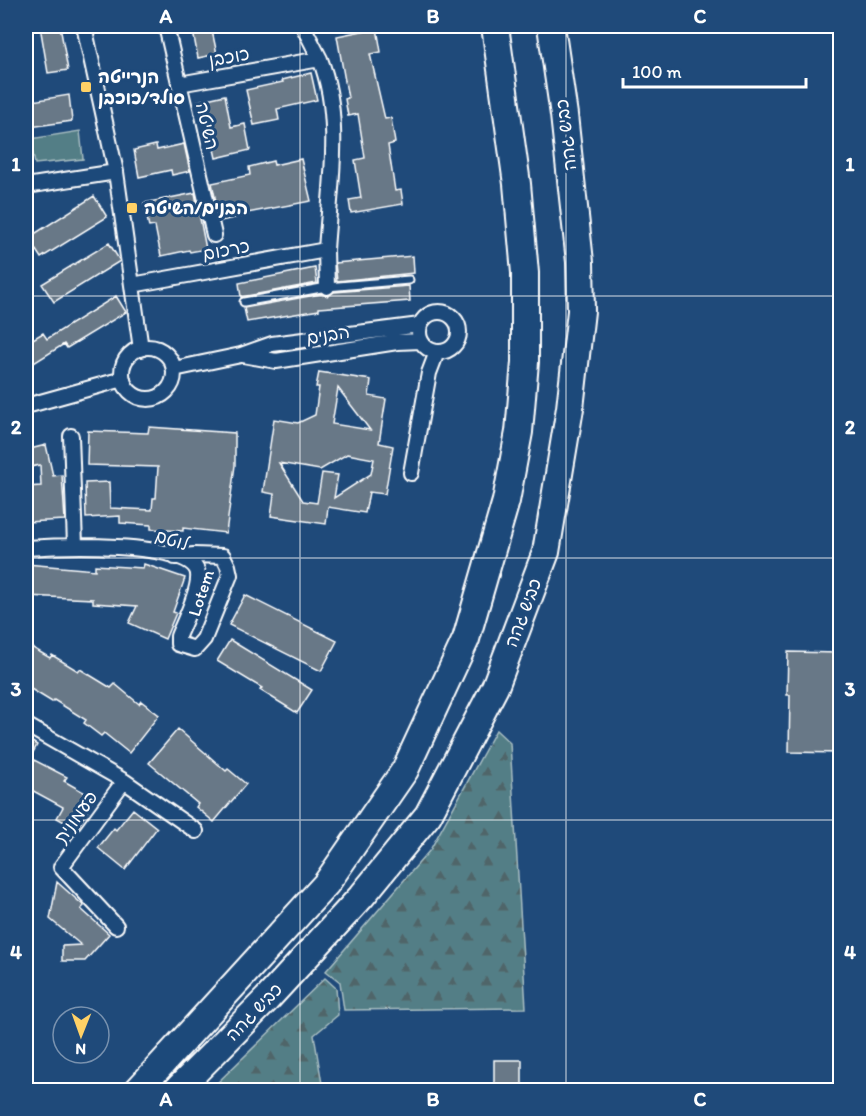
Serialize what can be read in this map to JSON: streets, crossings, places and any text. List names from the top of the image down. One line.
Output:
{"streets":{"highway":["כביש גהה"],"street":["כוכבן","השיטה","כרכום","הבנים","לוטם","Lotem","פעמונית"]},"crossings":[["כוכבן","השיטה"],["לוטם","Lotem"]],"places":{"transit":["הנרייטה סולד/כוכבן","הבנים/השיטה"]},"scale_bar":"100 m","north":"bottom","grid":{"columns":["A","B","C"],"rows":["1","2","3","4"]}}
